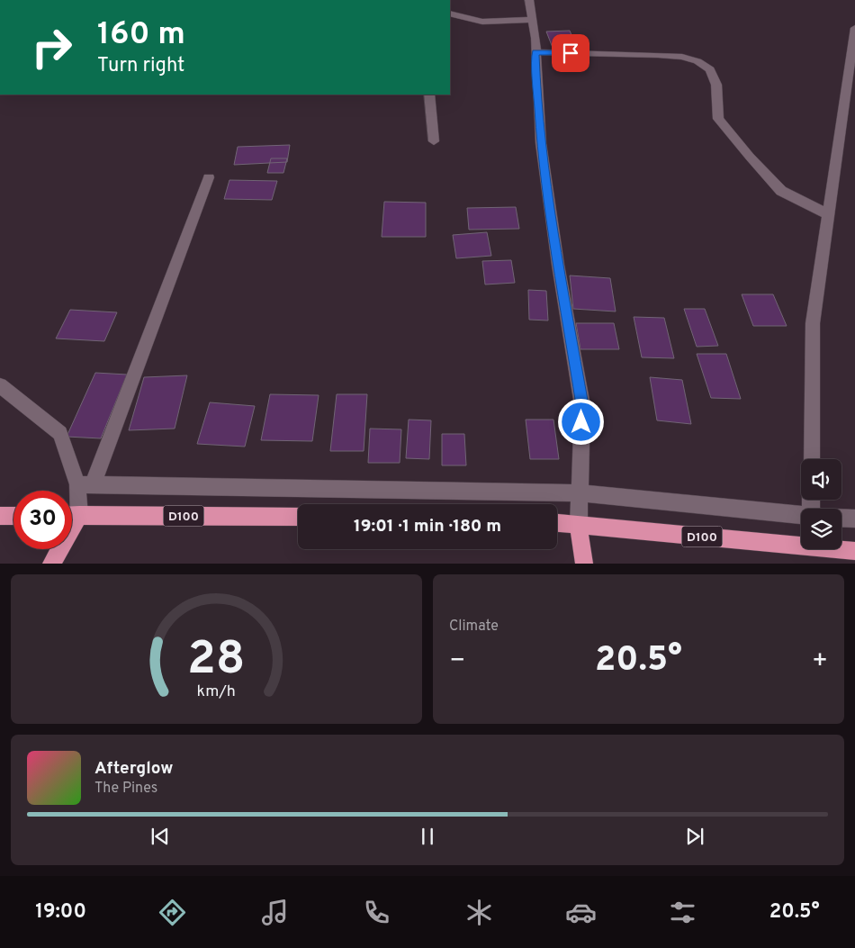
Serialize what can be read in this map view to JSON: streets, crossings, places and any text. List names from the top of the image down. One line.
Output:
{"streets":{"highway":["D100"]},"page":{"turn":["160 m","Turn right"],"limit":"30","trip":"19:01 · 1 min · 180 m","tile":"Climate","heat":["−","20.5°","+"],"song":["Afterglow","The Pines"],"tabs":["19:00","20.5°"],"gauge":["28","km/h"]}}
